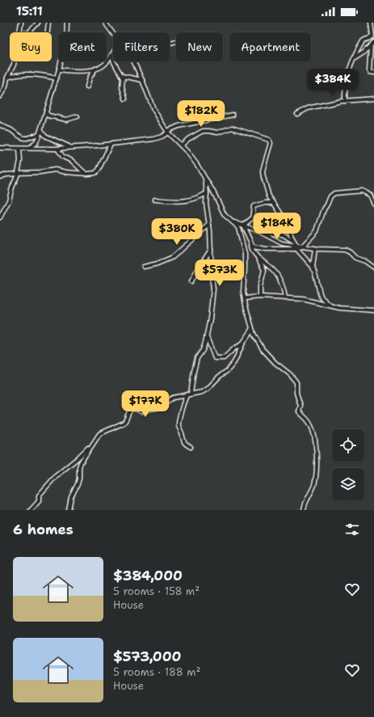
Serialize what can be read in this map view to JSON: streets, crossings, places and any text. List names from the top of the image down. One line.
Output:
{"page":{"status":"15:11","chip":["Buy","Rent","Filters","New","Apartment"],"price":["$384K","$182K","$184K","$380K","$573K","$177K"],"heading":"6 homes","list":[{"name":"$384,000","note":"5 rooms · 158 m² · House"},{"name":"$573,000","note":"5 rooms · 188 m² · House"}]}}
